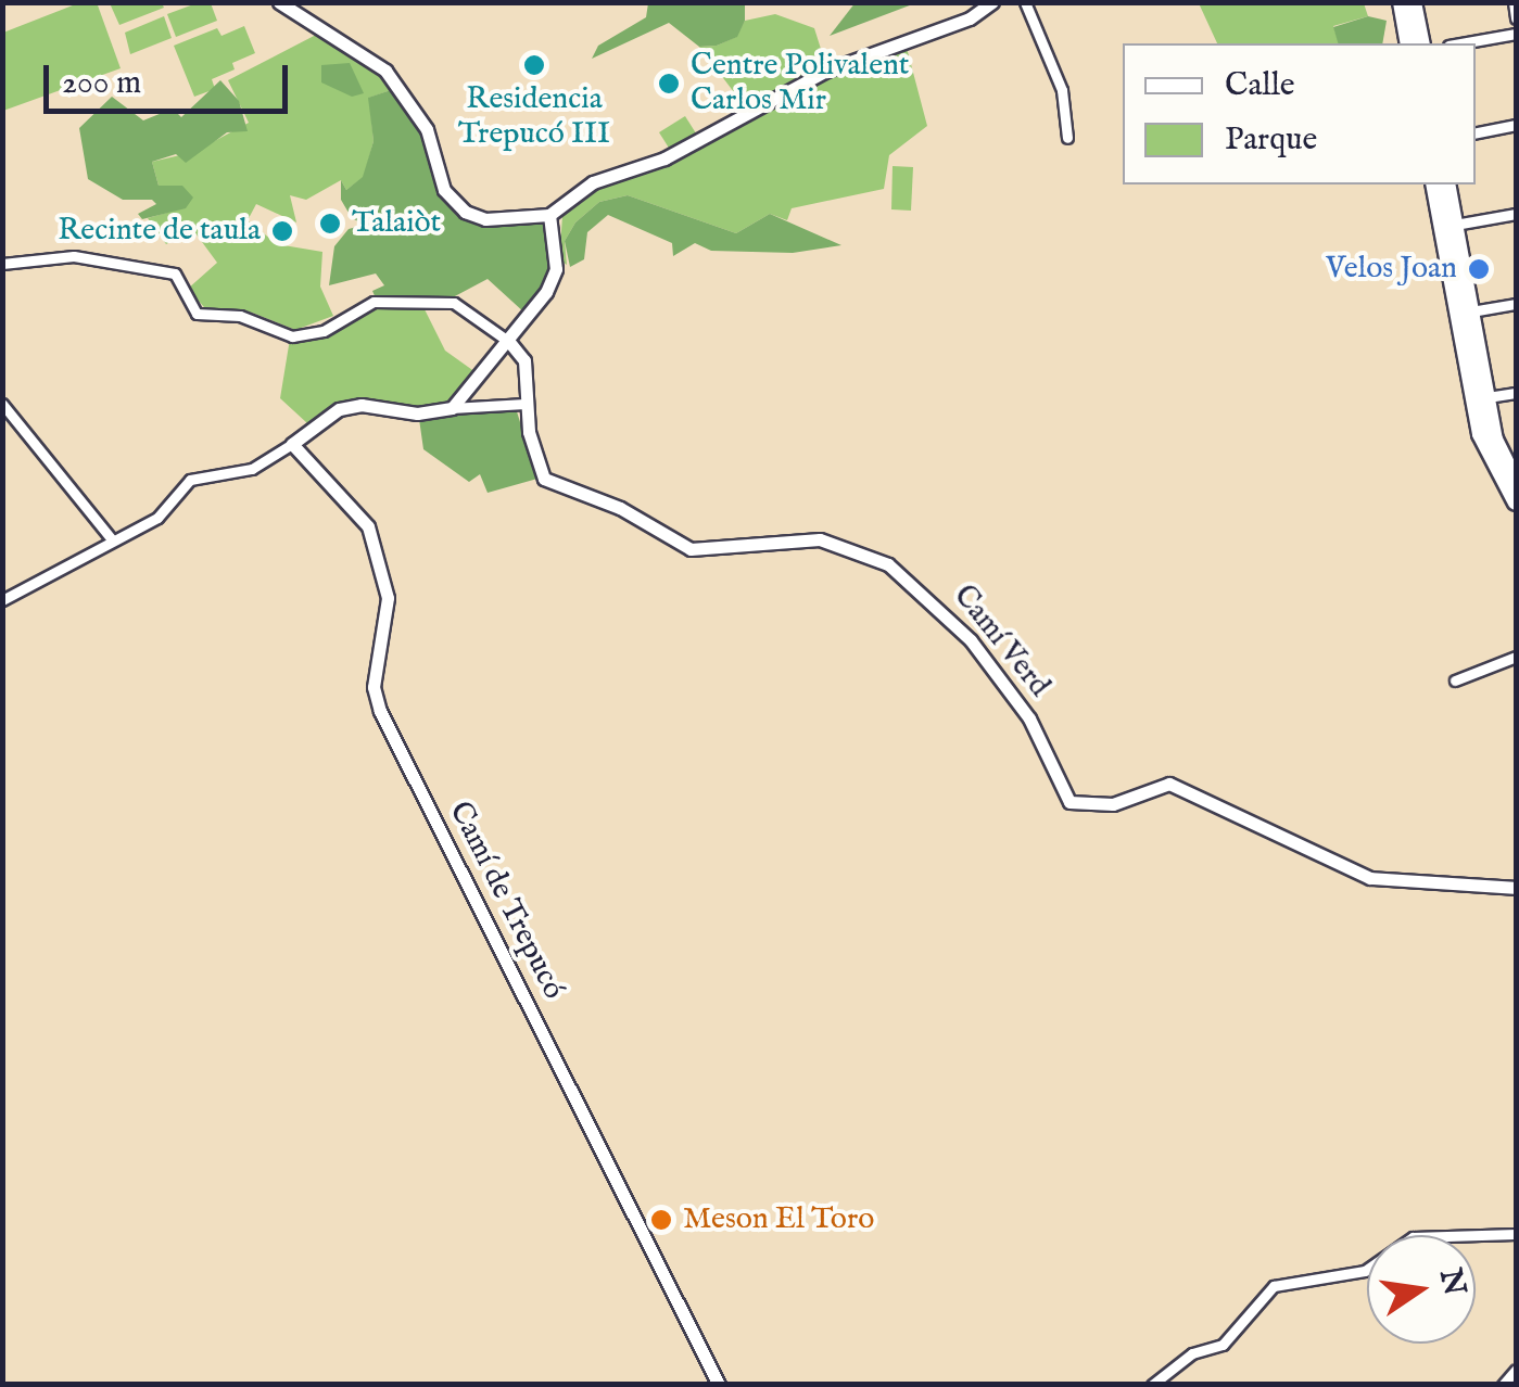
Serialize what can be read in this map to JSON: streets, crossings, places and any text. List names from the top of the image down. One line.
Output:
{"streets":{"street":["Camí Verd","Camí de Trepucó"]},"places":["Residencia Trepucó III","Centre Polivalent Carlos Mir","Talaiòt","Recinte de taula","Velos Joan","Meson El Toro"],"legend":["Calle","Parque"],"scale_bar":"200 m","north":"right"}
